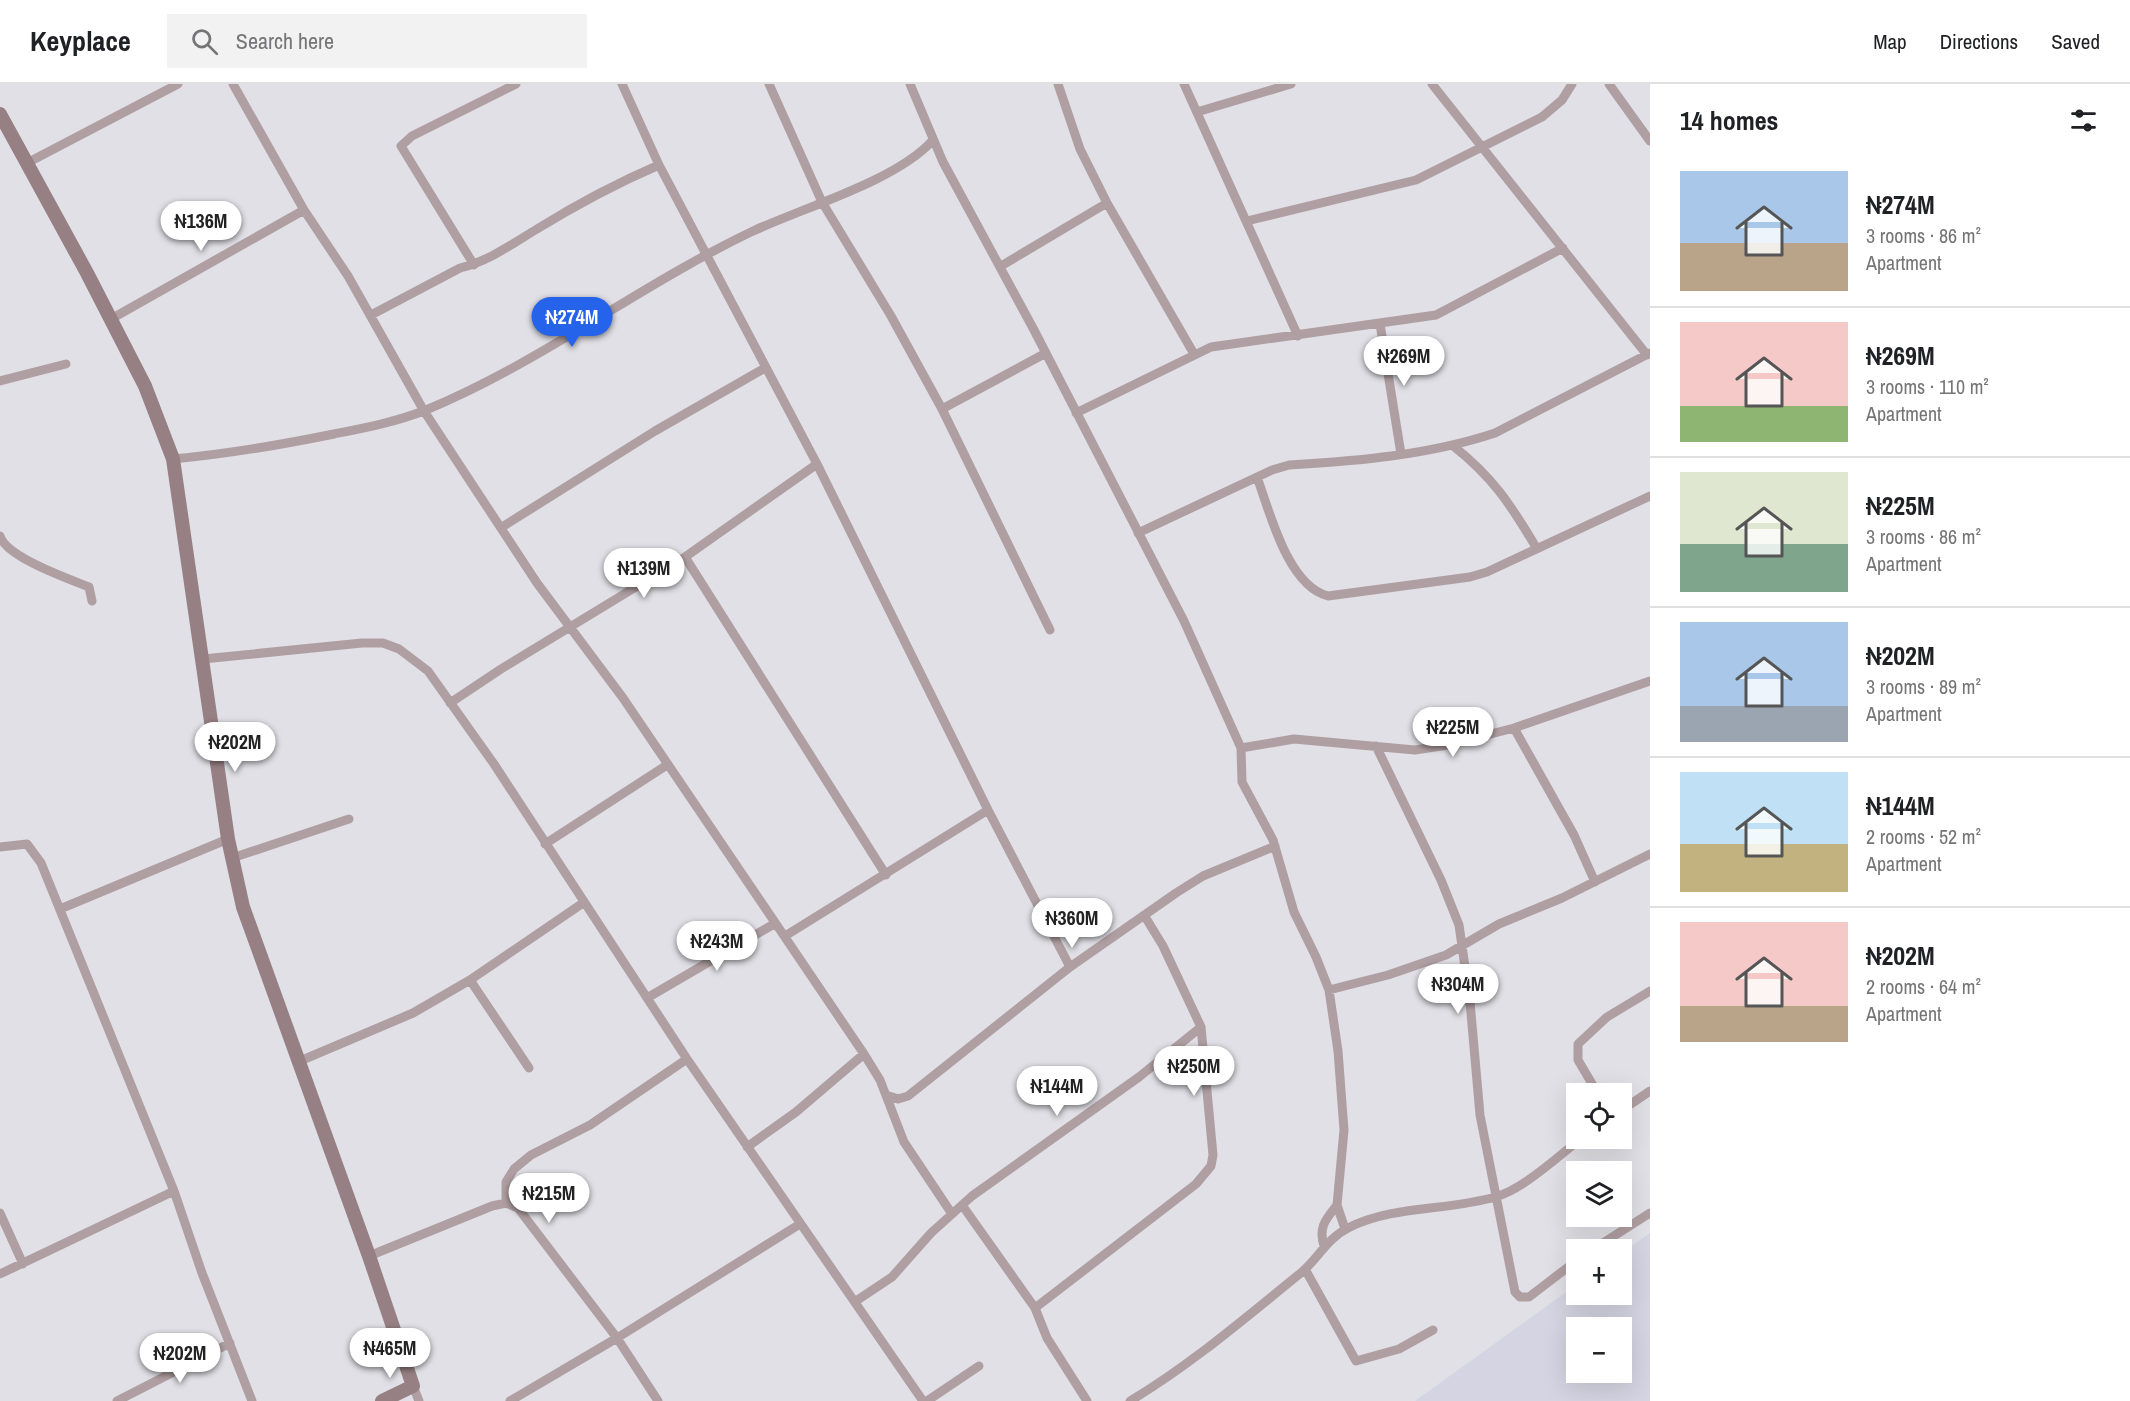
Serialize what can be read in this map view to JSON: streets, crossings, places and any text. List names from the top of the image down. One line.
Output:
{"page":{"header":"Keyplace","search":"Search here","nav":["Map","Directions","Saved"],"heading":"14 homes","list":[{"name":"₦274M","note":"3 rooms · 86 m² · Apartment"},{"name":"₦269M","note":"3 rooms · 110 m² · Apartment"},{"name":"₦225M","note":"3 rooms · 86 m² · Apartment"},{"name":"₦202M","note":"3 rooms · 89 m² · Apartment"},{"name":"₦144M","note":"2 rooms · 52 m² · Apartment"},{"name":"₦202M","note":"2 rooms · 64 m² · Apartment"}],"price":["₦136M","₦274M","₦269M","₦139M","₦225M","₦202M","₦360M","₦243M","₦304M","₦250M","₦144M","₦215M","₦465M","₦202M"],"map_buttons":["+","−"]}}
